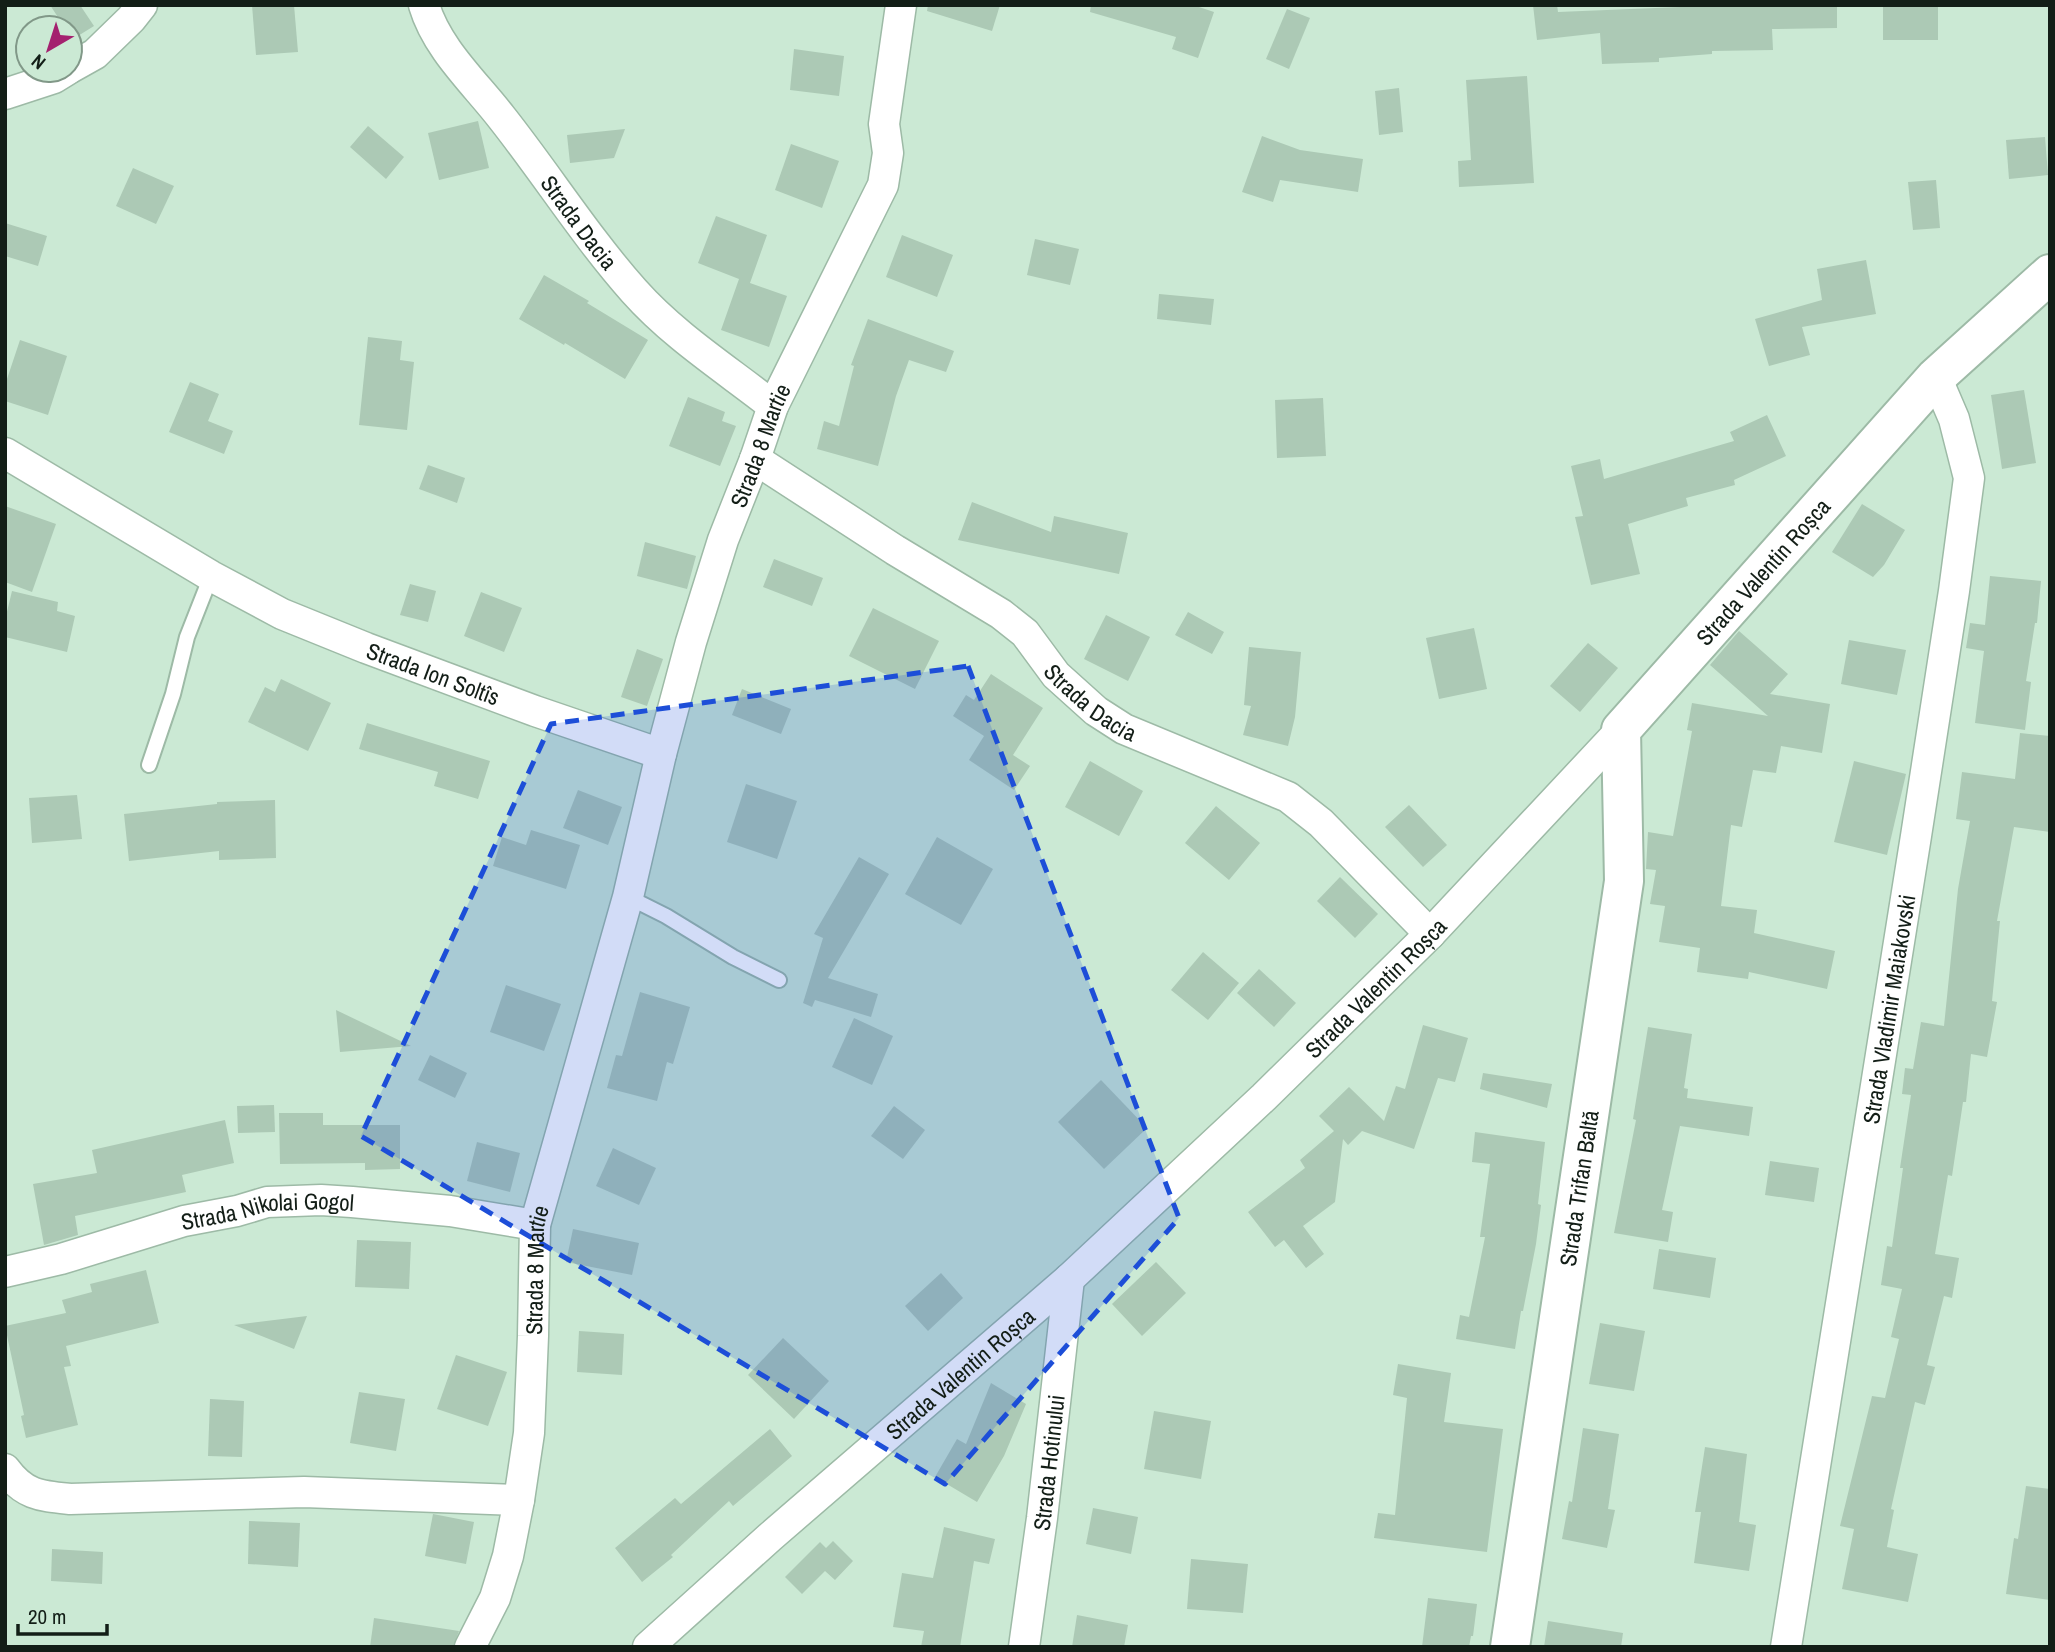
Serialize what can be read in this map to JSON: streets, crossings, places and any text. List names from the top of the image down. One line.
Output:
{"streets":{"main road":["Strada Valentin Roșca","Strada Trifan Baltă"],"street":["Strada Dacia","Strada 8 Martie","Strada Ion Soltîs","Strada Vladimir Maiakovski","Strada Nikolai Gogol","Strada Hotinului"]},"crossings":[["Strada Dacia","Strada 8 Martie"],["Strada Dacia","Strada Valentin Roșca"],["Strada 8 Martie","Strada Ion Soltîs"],["Strada 8 Martie","Strada Nikolai Gogol"],["Strada Valentin Roșca","Strada Vladimir Maiakovski"],["Strada Valentin Roșca","Strada Trifan Baltă"],["Strada Valentin Roșca","Strada Hotinului"]],"scale_bar":"20 m","north":"bottom left"}
